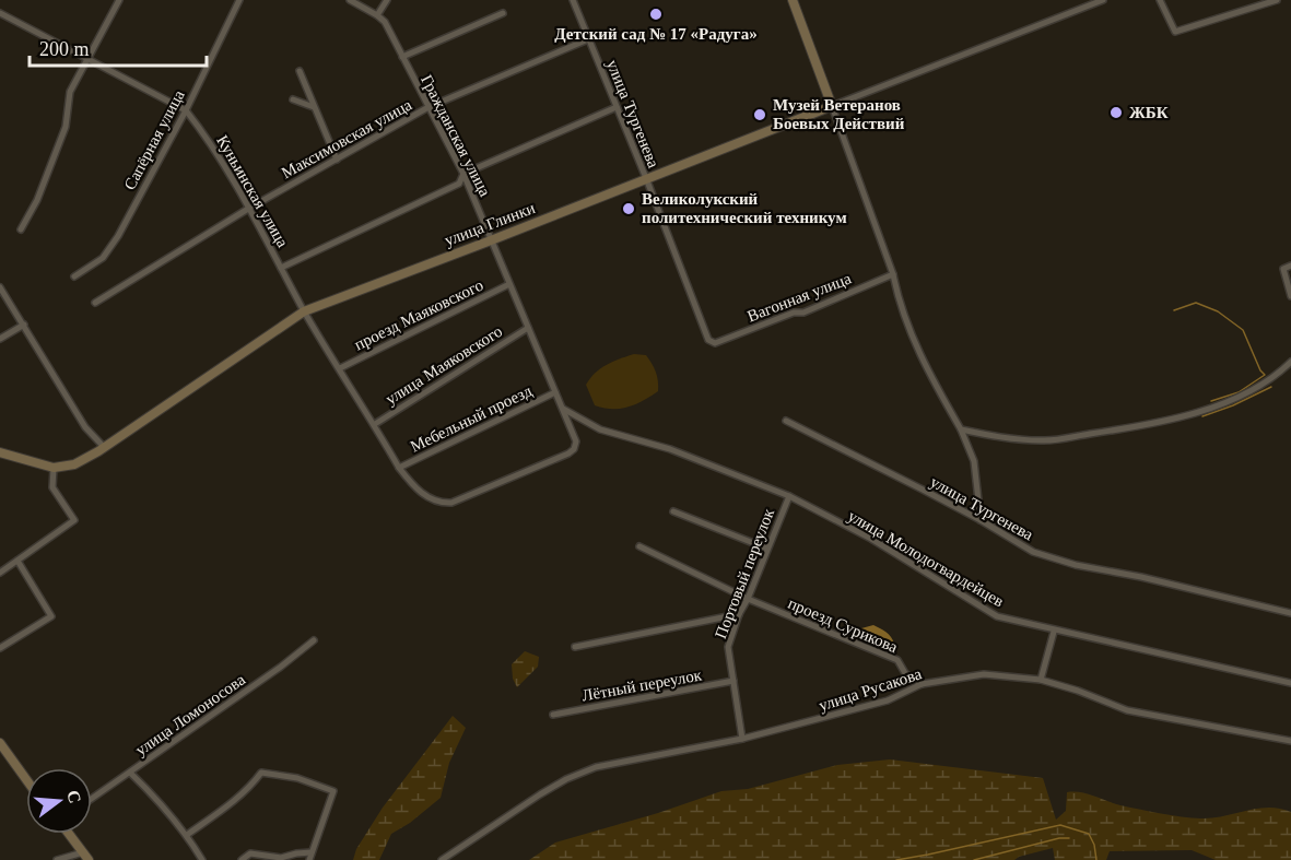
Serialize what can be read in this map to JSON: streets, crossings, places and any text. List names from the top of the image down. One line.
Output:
{"streets":{"street":["улица Тургенева","Гражданская улица","Максимовская улица","Сапёрная улица","Куньинская улица","улица Глинки","Вагонная улица","проезд Маяковского","улица Маяковского","Мебельный проезд","улица Молодогвардейцев","Портовый переулок","проезд Сурикова","Лётный переулок","улица Русакова","улица Ломоносова"]},"crossings":[["улица Тургенева","Максимовская улица"],["улица Тургенева","улица Глинки"],["улица Тургенева","Вагонная улица"],["Гражданская улица","Максимовская улица"],["Гражданская улица","Куньинская улица"],["Гражданская улица","улица Глинки"],["Гражданская улица","проезд Маяковского"],["Гражданская улица","улица Маяковского"],["Гражданская улица","Мебельный проезд"],["Гражданская улица","улица Молодогвардейцев"],["Максимовская улица","Куньинская улица"],["Сапёрная улица","Куньинская улица"],["Куньинская улица","улица Глинки"],["Куньинская улица","проезд Маяковского"],["Куньинская улица","улица Маяковского"],["Куньинская улица","Мебельный проезд"],["улица Молодогвардейцев","Портовый переулок"],["Портовый переулок","проезд Сурикова"],["Портовый переулок","Лётный переулок"],["Портовый переулок","улица Русакова"],["проезд Сурикова","улица Русакова"]],"places":["Детский сад № 17 «Радуга»","ЖБК","Музей Ветеранов Боевых Действий","Великолукский политехнический техникум"],"scale_bar":"200 m","north":"right"}
